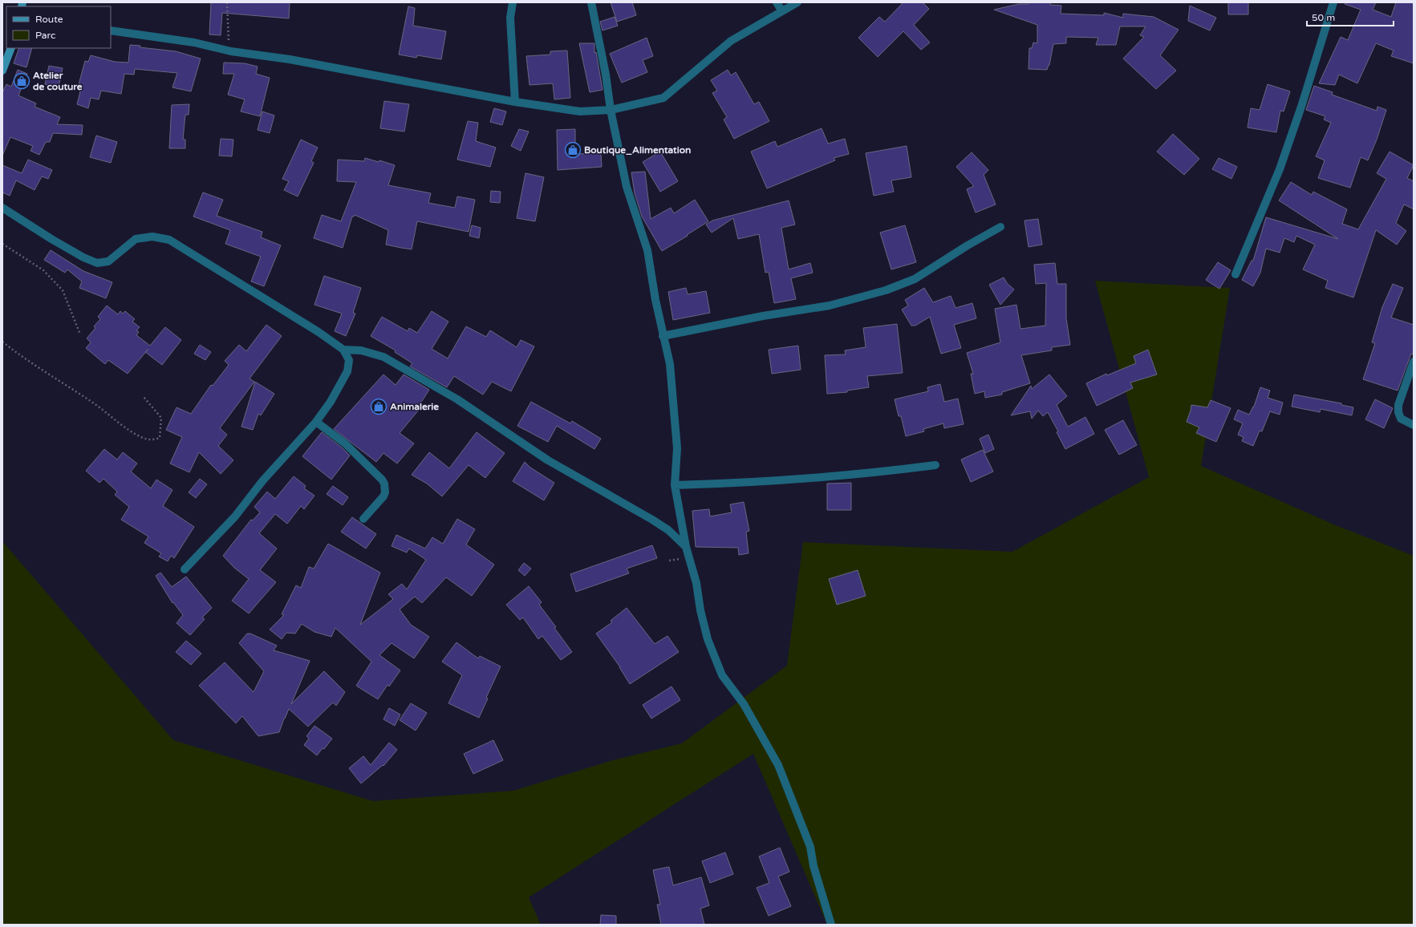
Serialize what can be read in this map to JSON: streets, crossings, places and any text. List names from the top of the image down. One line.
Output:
{"places":{"shop":["Atelier de couture","Boutique_Alimentation","Animalerie"]},"legend":["Route","Parc"],"scale_bar":"50 m"}
